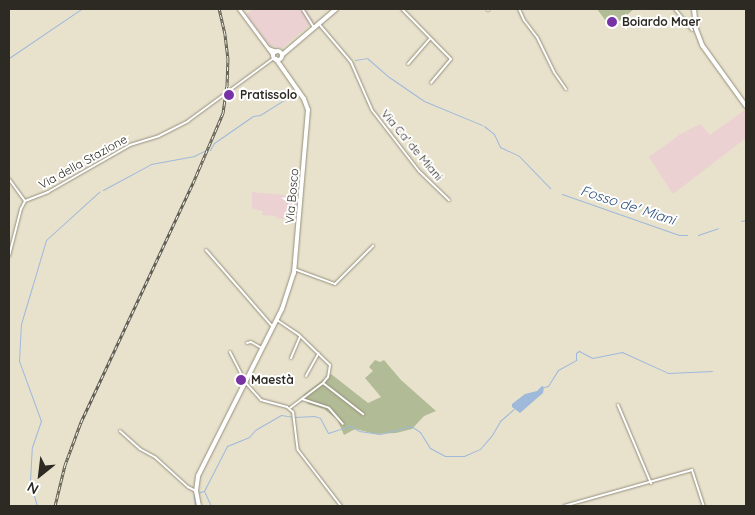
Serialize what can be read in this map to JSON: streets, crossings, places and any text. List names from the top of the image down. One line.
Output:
{"streets":{"main road":["Via Bosco"],"street":["Via Ca' de Miani","Via della Stazione"]},"crossings":[["Via della Stazione","Via Bosco"]],"water":["Fosso de' Miani"],"places":["Boiardo Maer","Pratissolo","Maestà"],"north":"bottom left"}
